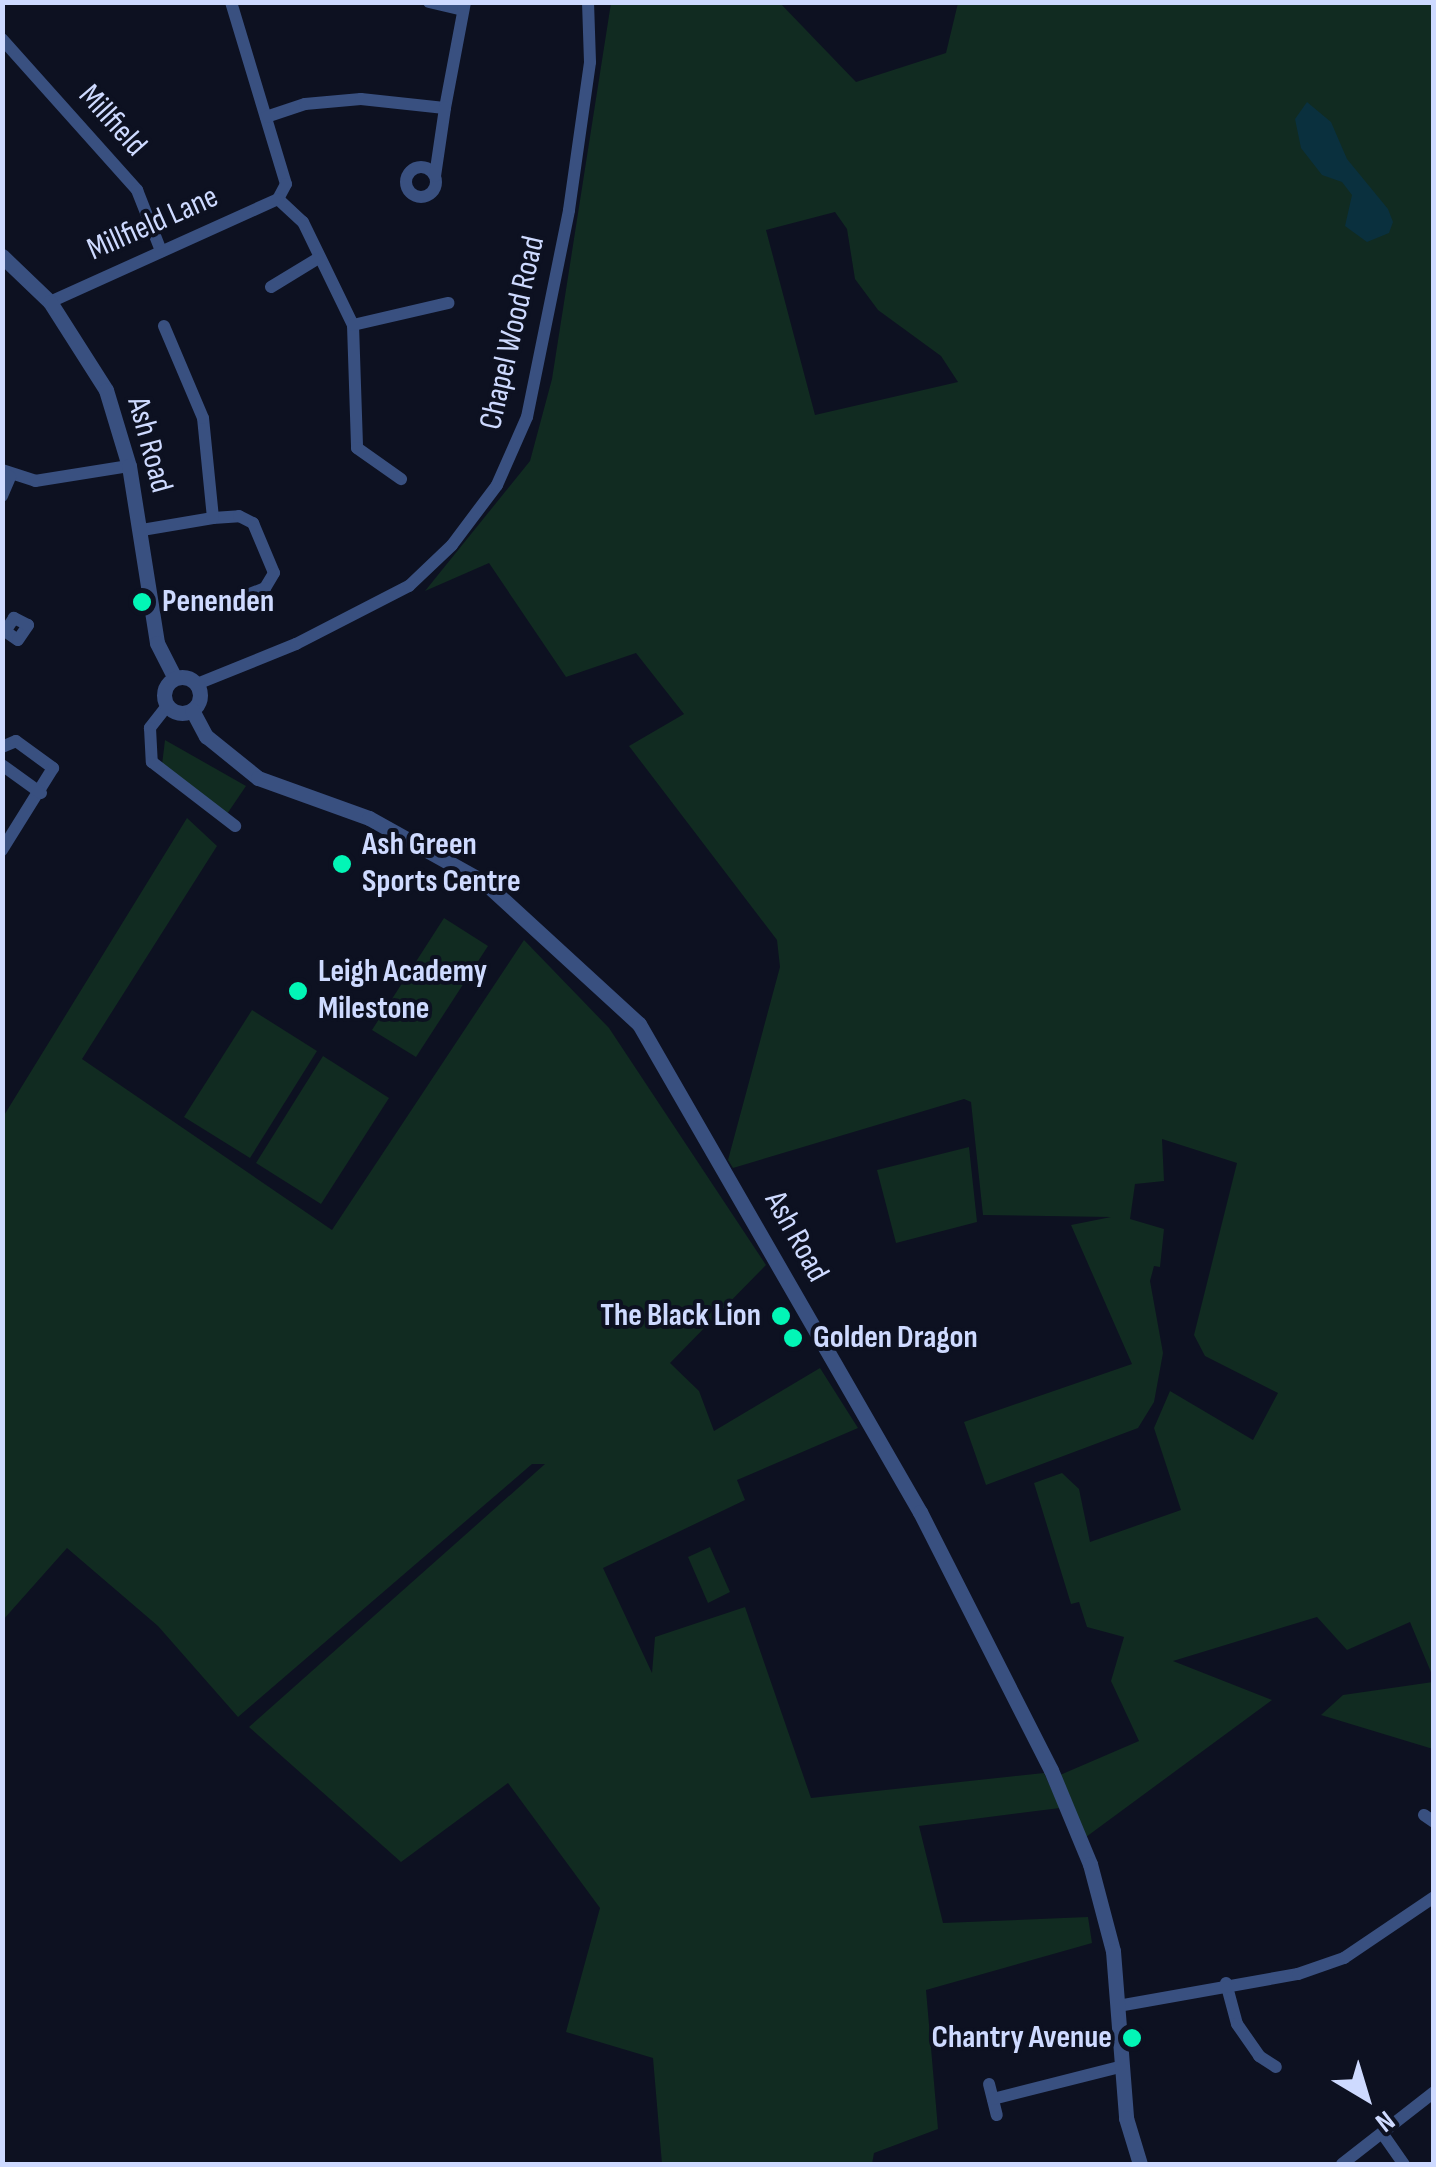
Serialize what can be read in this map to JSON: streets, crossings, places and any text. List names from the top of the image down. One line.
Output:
{"streets":{"street":["Millfield","Millfield Lane","Chapel Wood Road","Ash Road"]},"crossings":[["Millfield","Millfield Lane"],["Millfield Lane","Ash Road"],["Chapel Wood Road","Ash Road"]],"places":["Penenden","Ash Green Sports Centre","Leigh Academy Milestone","The Black Lion","Golden Dragon","Chantry Avenue"],"north":"bottom right"}
